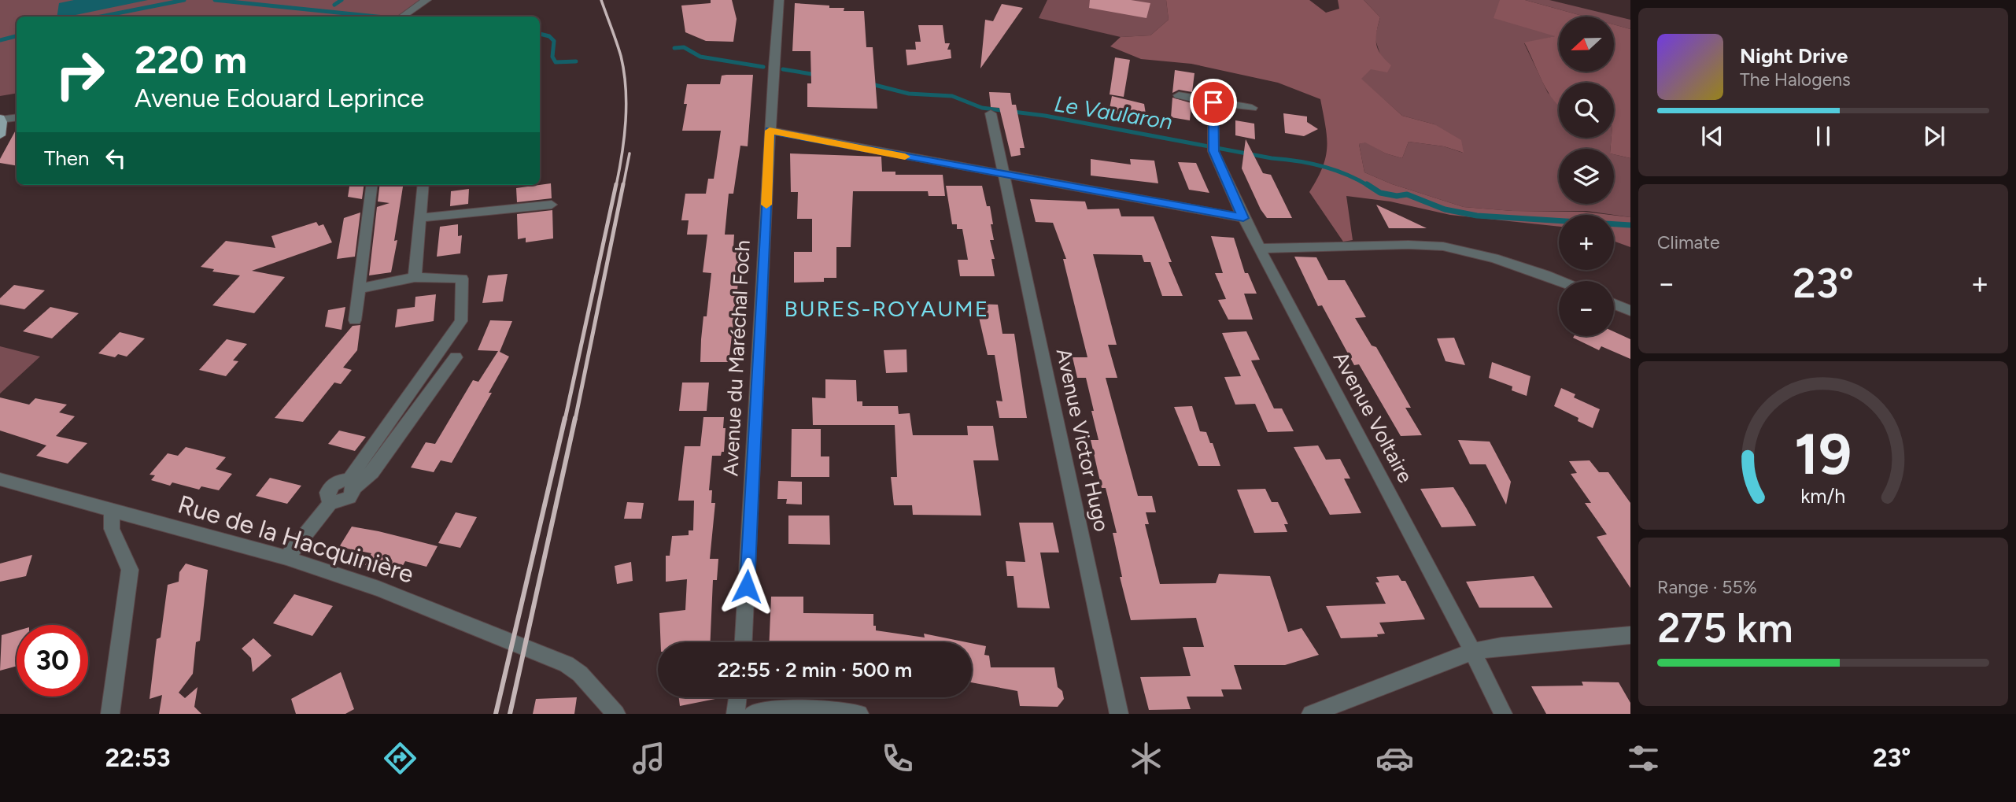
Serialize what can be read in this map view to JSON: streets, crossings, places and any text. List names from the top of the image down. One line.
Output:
{"streets":{"street":["Avenue du Maréchal Foch","Avenue Voltaire","Avenue Victor Hugo","Rue de la Hacquinière"]},"districts":["BURES-ROYAUME"],"water":["Le Vaularon"],"north":"left","page":{"map_buttons":["+","−"],"turn":["220 m","Avenue Edouard Leprince"],"song":["Night Drive","The Halogens"],"then":"Then","tile":["Climate",["Range · 55%","275 km"]],"heat":["−","23°","+"],"limit":"30","trip":"22:55 · 2 min · 500 m","tabs":["22:53","23°"],"gauge":["19","km/h"]}}
